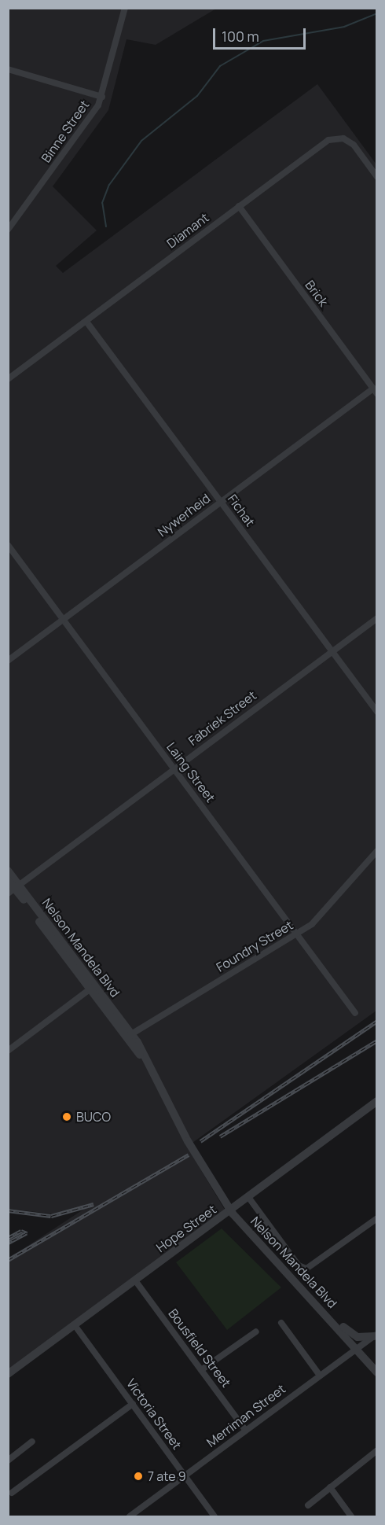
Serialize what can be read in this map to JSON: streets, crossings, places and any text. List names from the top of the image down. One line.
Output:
{"streets":{"street":["Binne Street","Diamant","Brick","Fichat","Nywerheid","Fabriek Street","Laing Street","Foundry Street","Nelson Mandela Blvd","Hope Street","Bousfield Street","Victoria Street","Merriman Street"]},"crossings":[["Diamant","Brick"],["Diamant","Fichat"],["Brick","Nywerheid"],["Fichat","Nywerheid"],["Fichat","Fabriek Street"],["Nywerheid","Laing Street"],["Fabriek Street","Laing Street"],["Fabriek Street","Nelson Mandela Blvd"],["Laing Street","Foundry Street"],["Foundry Street","Nelson Mandela Blvd"],["Nelson Mandela Blvd","Merriman Street"],["Hope Street","Bousfield Street"],["Hope Street","Victoria Street"],["Bousfield Street","Merriman Street"],["Victoria Street","Merriman Street"]],"places":["BUCO","7 ate 9"],"scale_bar":"100 m"}
